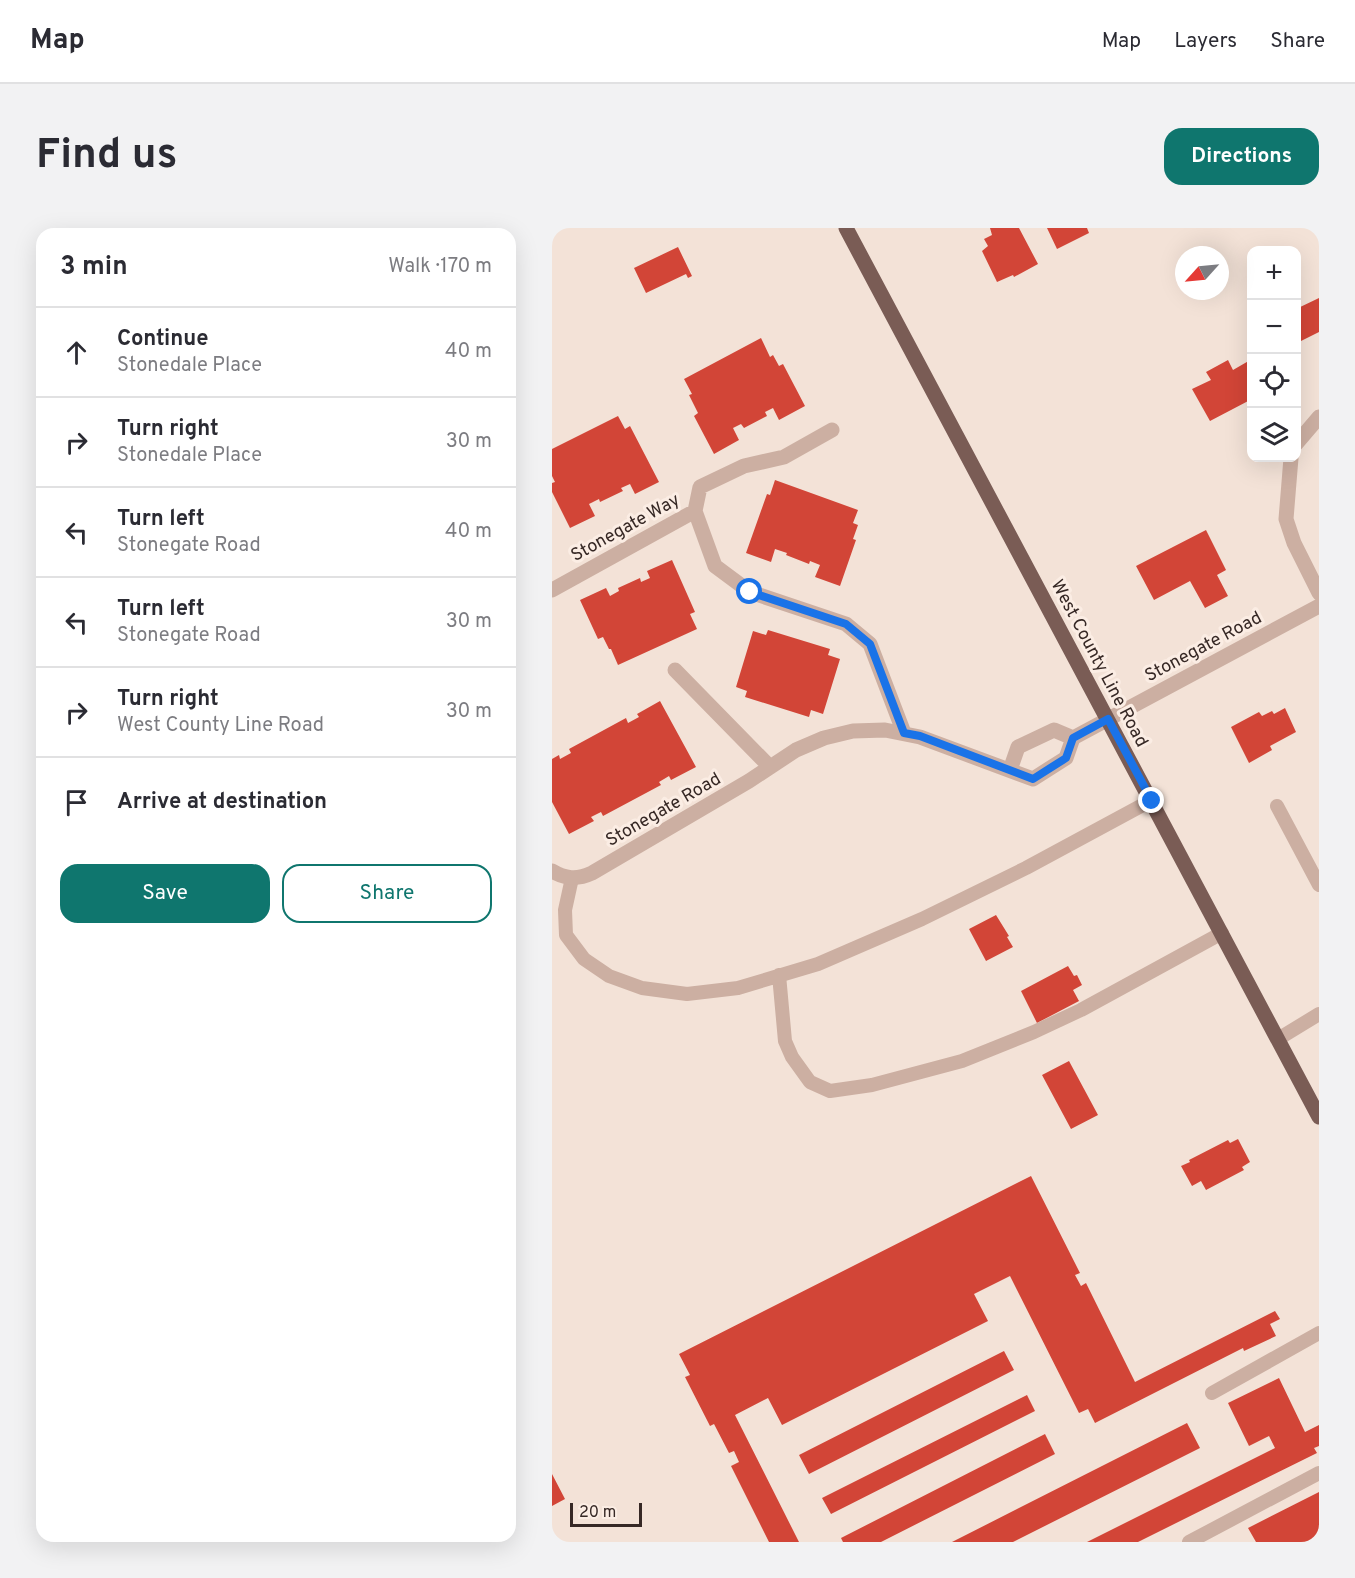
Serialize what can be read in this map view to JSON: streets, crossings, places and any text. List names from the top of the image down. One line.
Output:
{"streets":{"main road":["West County Line Road"],"street":["Stonegate Way","Stonegate Road"]},"crossings":[["Stonegate Road","West County Line Road"]],"scale_bar":"20 m","north":"bottom left","page":{"header":"Map","nav":["Map","Layers","Share"],"buttons":["Directions",["Save","Share"]],"title":"Find us","heading":["3 min","Walk · 170 m"],"map_buttons":["+","−"],"list":[["Continue","Stonedale Place","40 m"],["Turn right","Stonedale Place","30 m"],["Turn left","Stonegate Road","40 m"],["Turn left","Stonegate Road","30 m"],["Turn right","West County Line Road","30 m"],"Arrive at destination"],"scale":"20 m"}}
